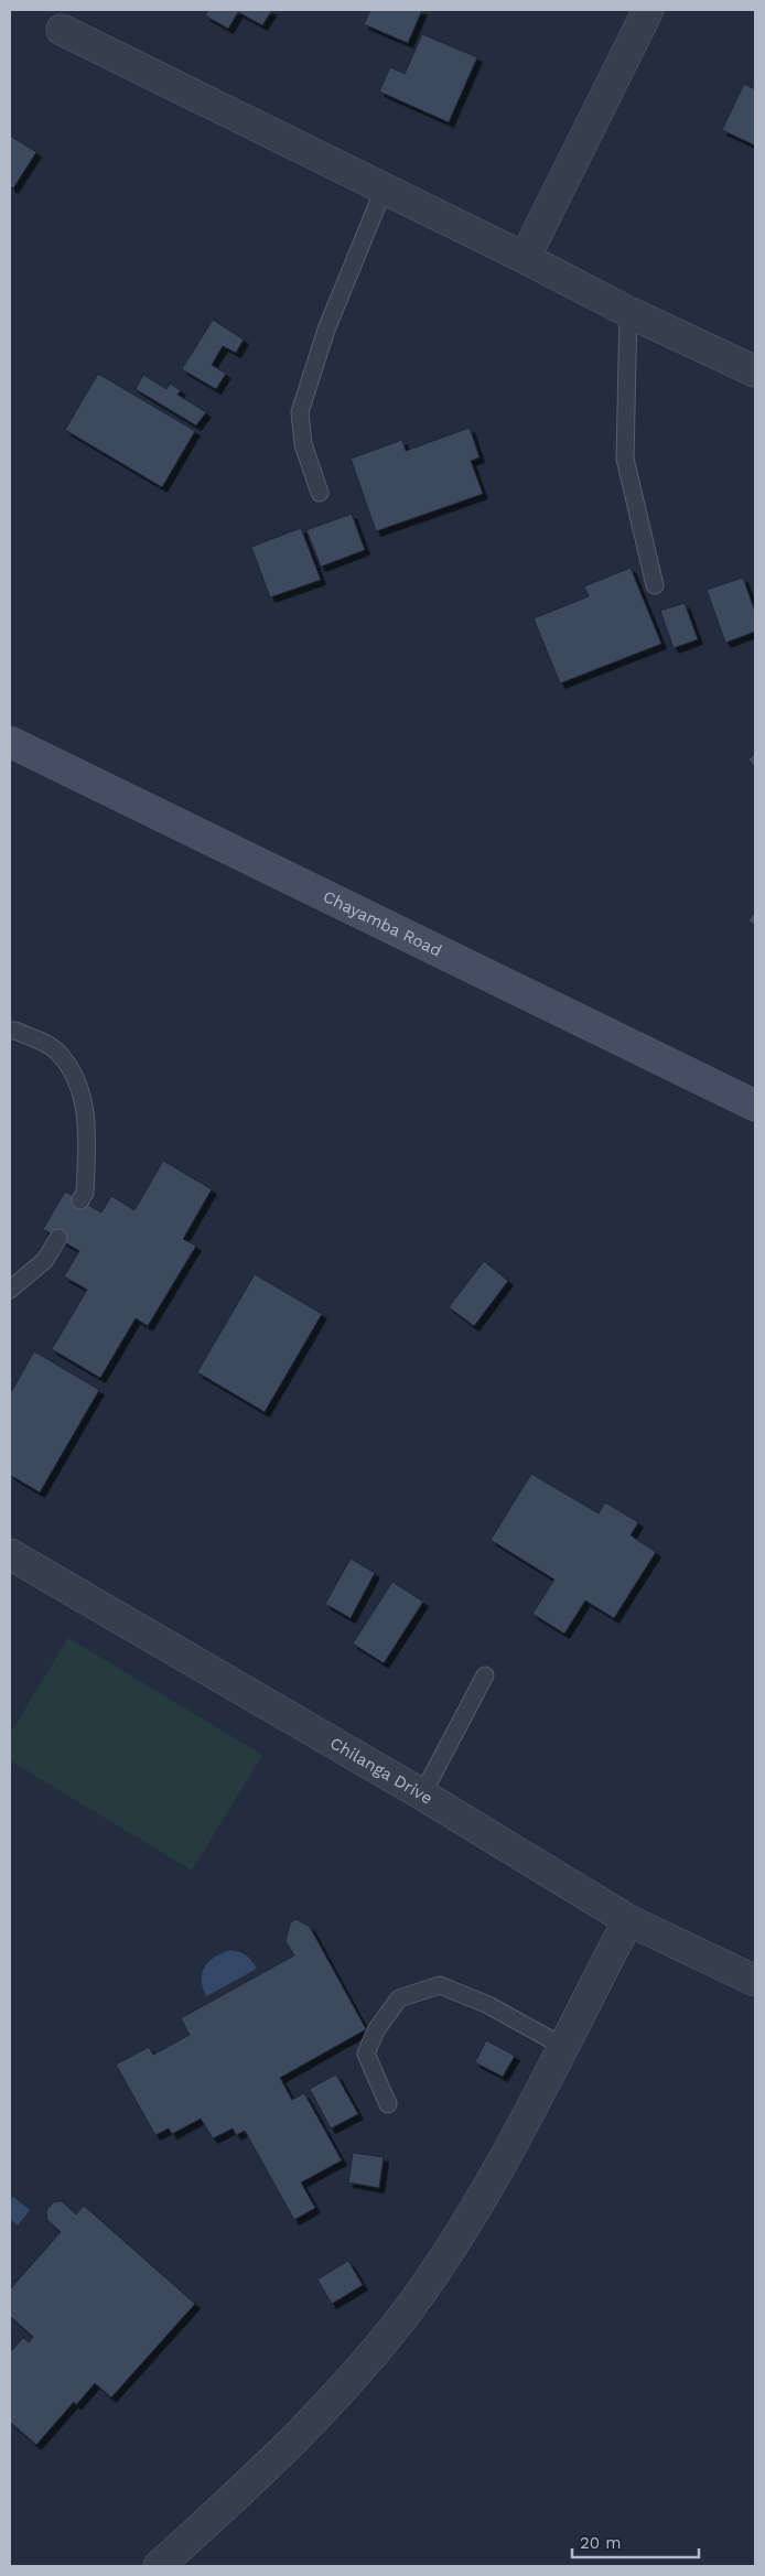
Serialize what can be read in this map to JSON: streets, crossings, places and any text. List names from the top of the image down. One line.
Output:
{"streets":{"street":["Chayamba Road","Chilanga Drive"]},"scale_bar":"20 m"}
